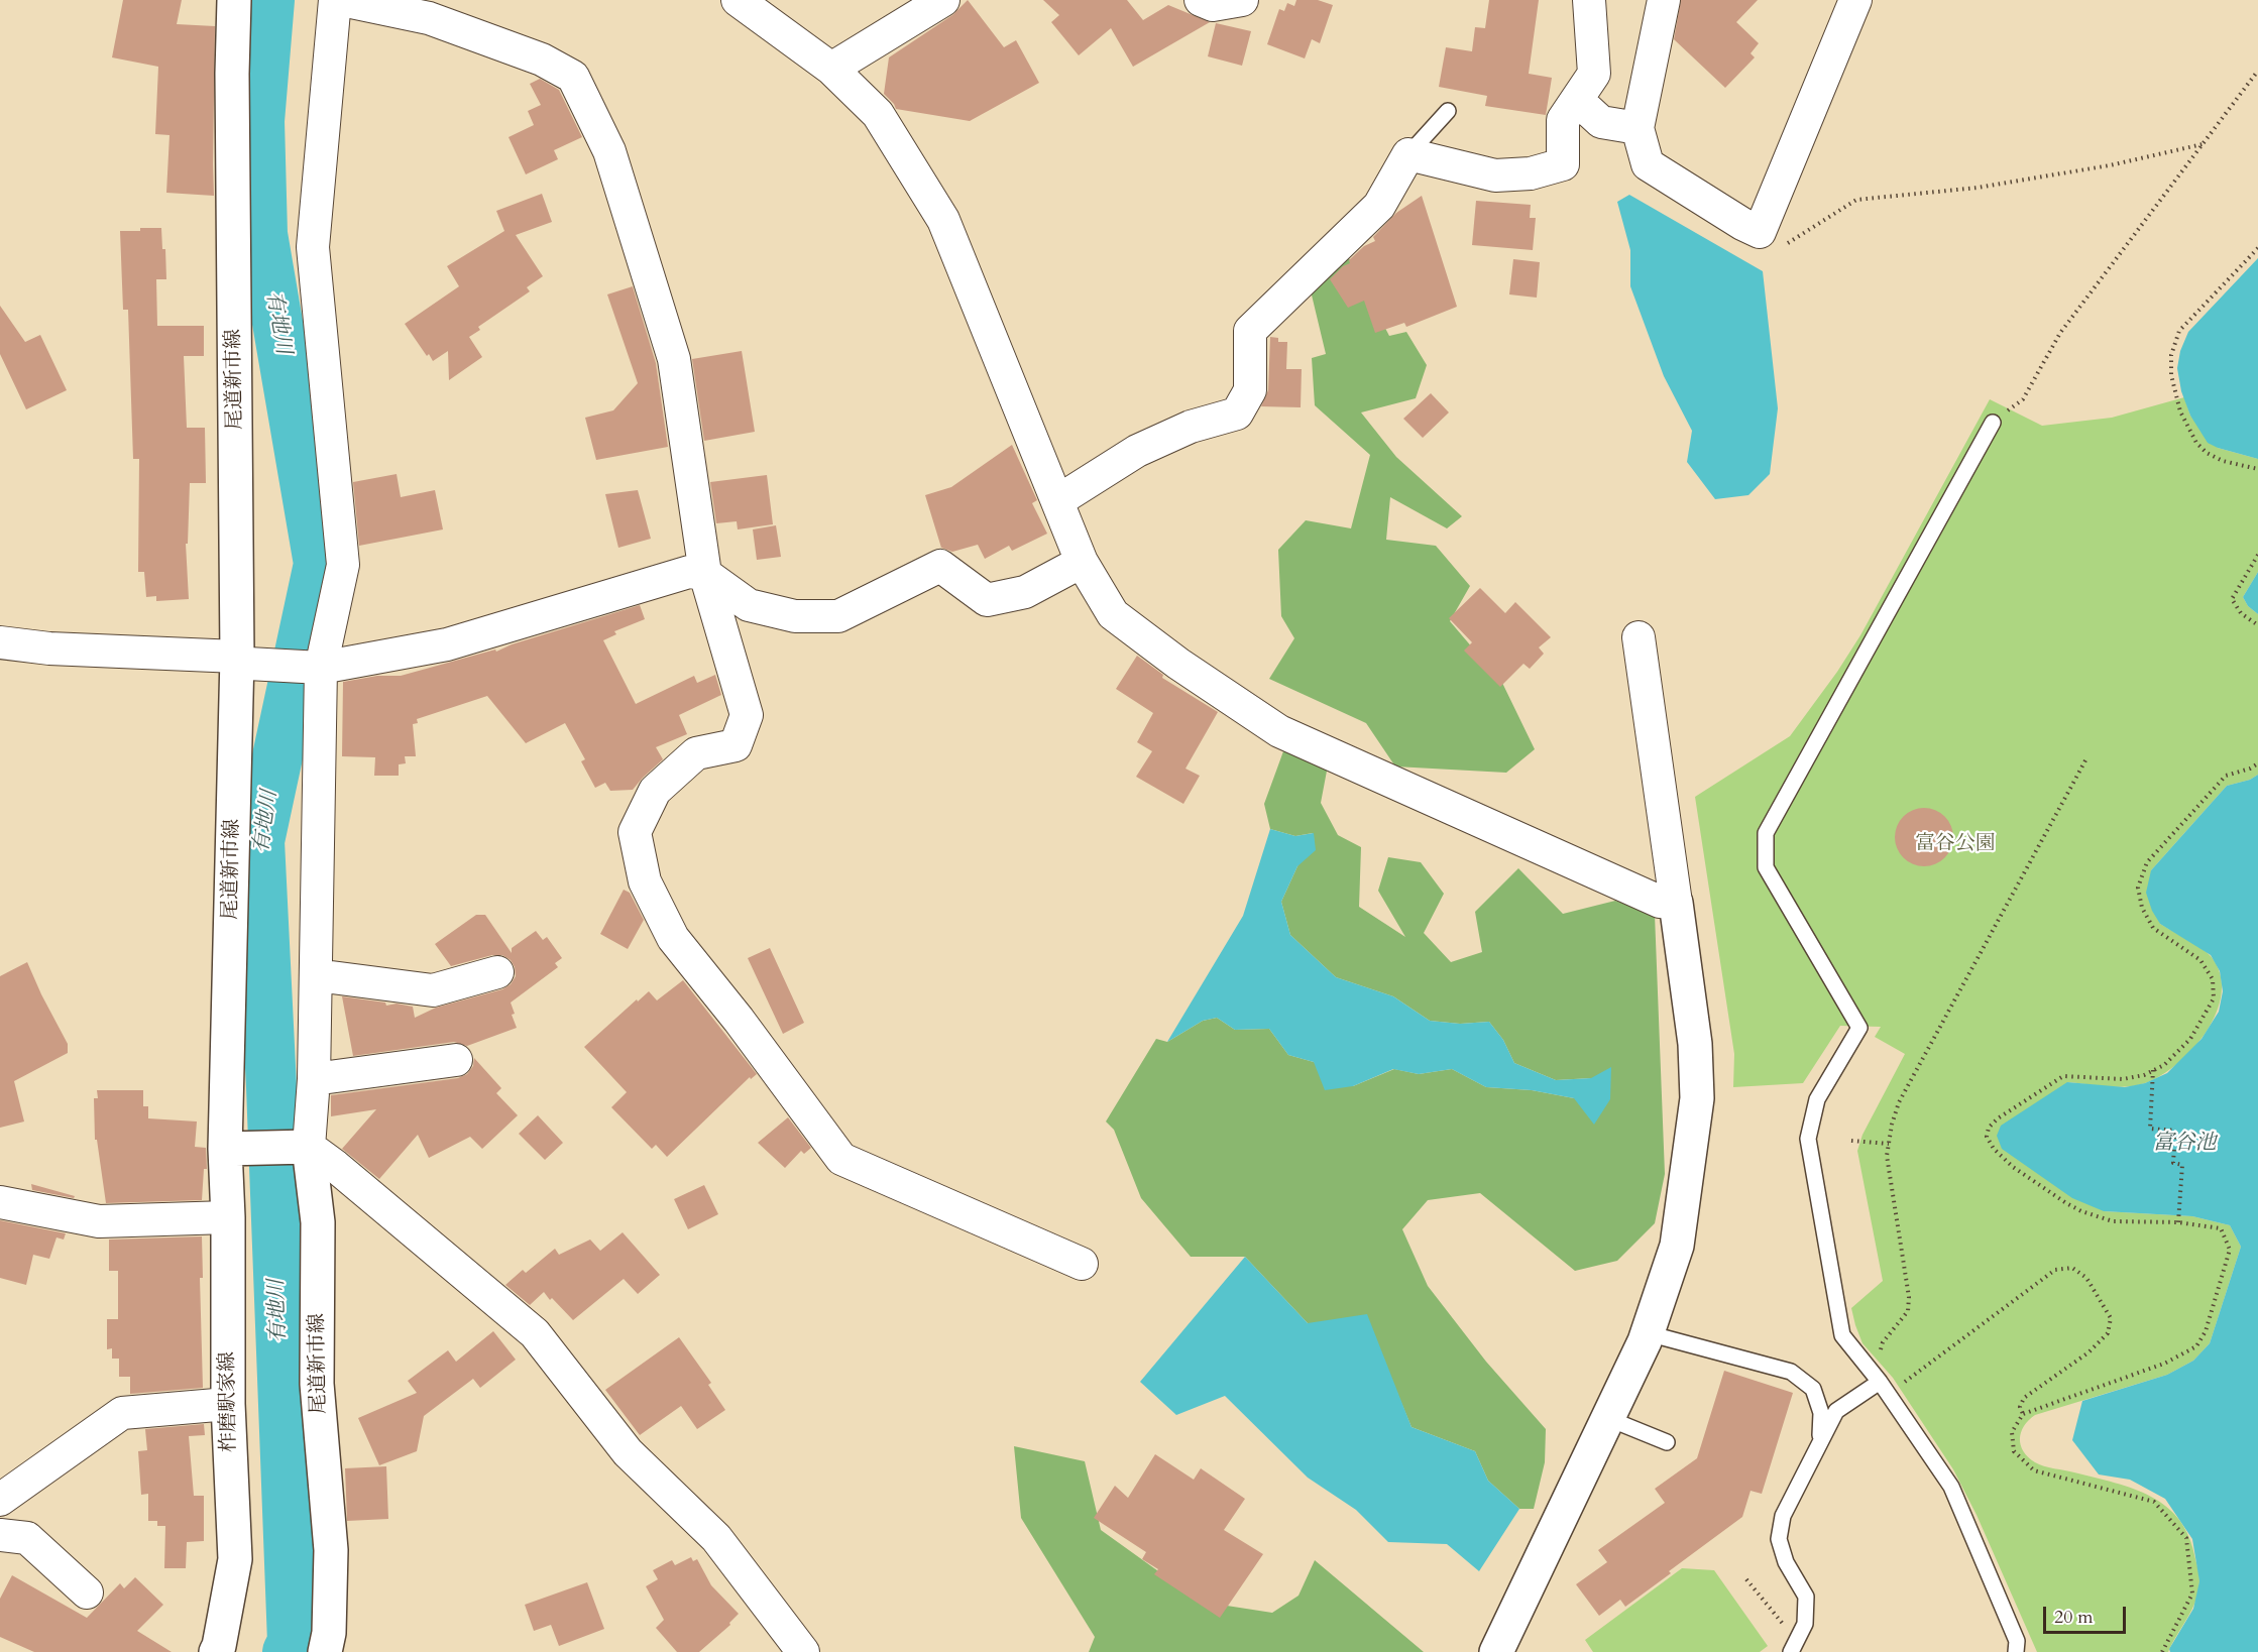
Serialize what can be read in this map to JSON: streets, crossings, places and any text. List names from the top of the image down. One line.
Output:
{"streets":{"main road":["尾道新市線","柞磨駅家線"]},"crossings":[["尾道新市線","柞磨駅家線"]],"water":["有地川","富谷池"],"parks":["富谷公園"],"scale_bar":"20 m"}
